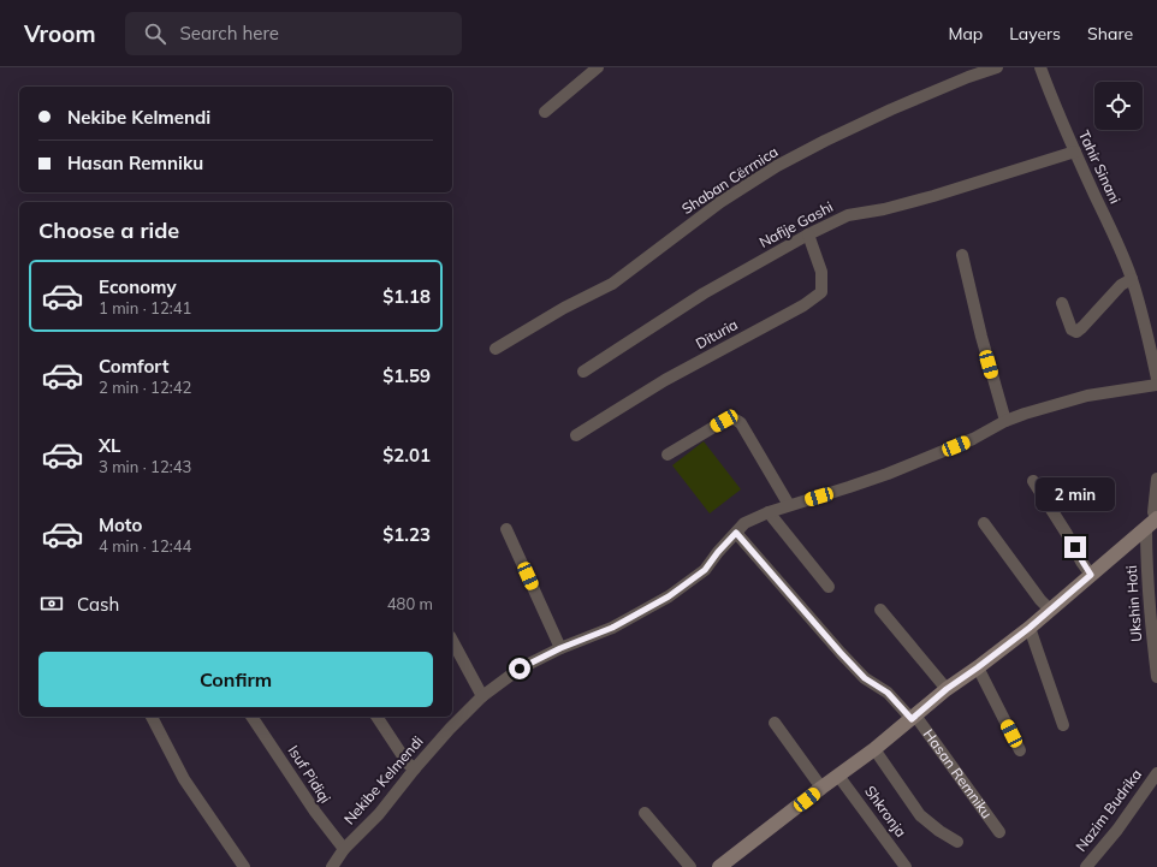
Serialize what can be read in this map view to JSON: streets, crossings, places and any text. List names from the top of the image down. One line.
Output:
{"streets":{"street":["Tahir Sinani","Shaban Cërrnica","Nafije Gashi","Dituria","Ukshin Hoti","Isuf Pidiqi","Hasan Remniku","Nekibe Kelmendi","Nazim Budrika","Shkronja"]},"crossings":[["Tahir Sinani","Nafije Gashi"],["Nafije Gashi","Dituria"],["Ukshin Hoti","Hasan Remniku"],["Isuf Pidiqi","Nekibe Kelmendi"],["Hasan Remniku","Shkronja"]],"page":{"header":"Vroom","search":"Search here","nav":["Map","Layers","Share"],"banner":["Nekibe Kelmendi","Hasan Remniku"],"heading":"Choose a ride","list":[{"name":"Economy","note":"1 min · 12:41","value":"$1.18"},{"name":"Comfort","note":"2 min · 12:42","value":"$1.59"},{"name":"XL","note":"3 min · 12:43","value":"$2.01"},{"name":"Moto","note":"4 min · 12:44","value":"$1.23"}],"bubble":"2 min","pay":["Cash","480 m"],"buttons":"Confirm"}}
